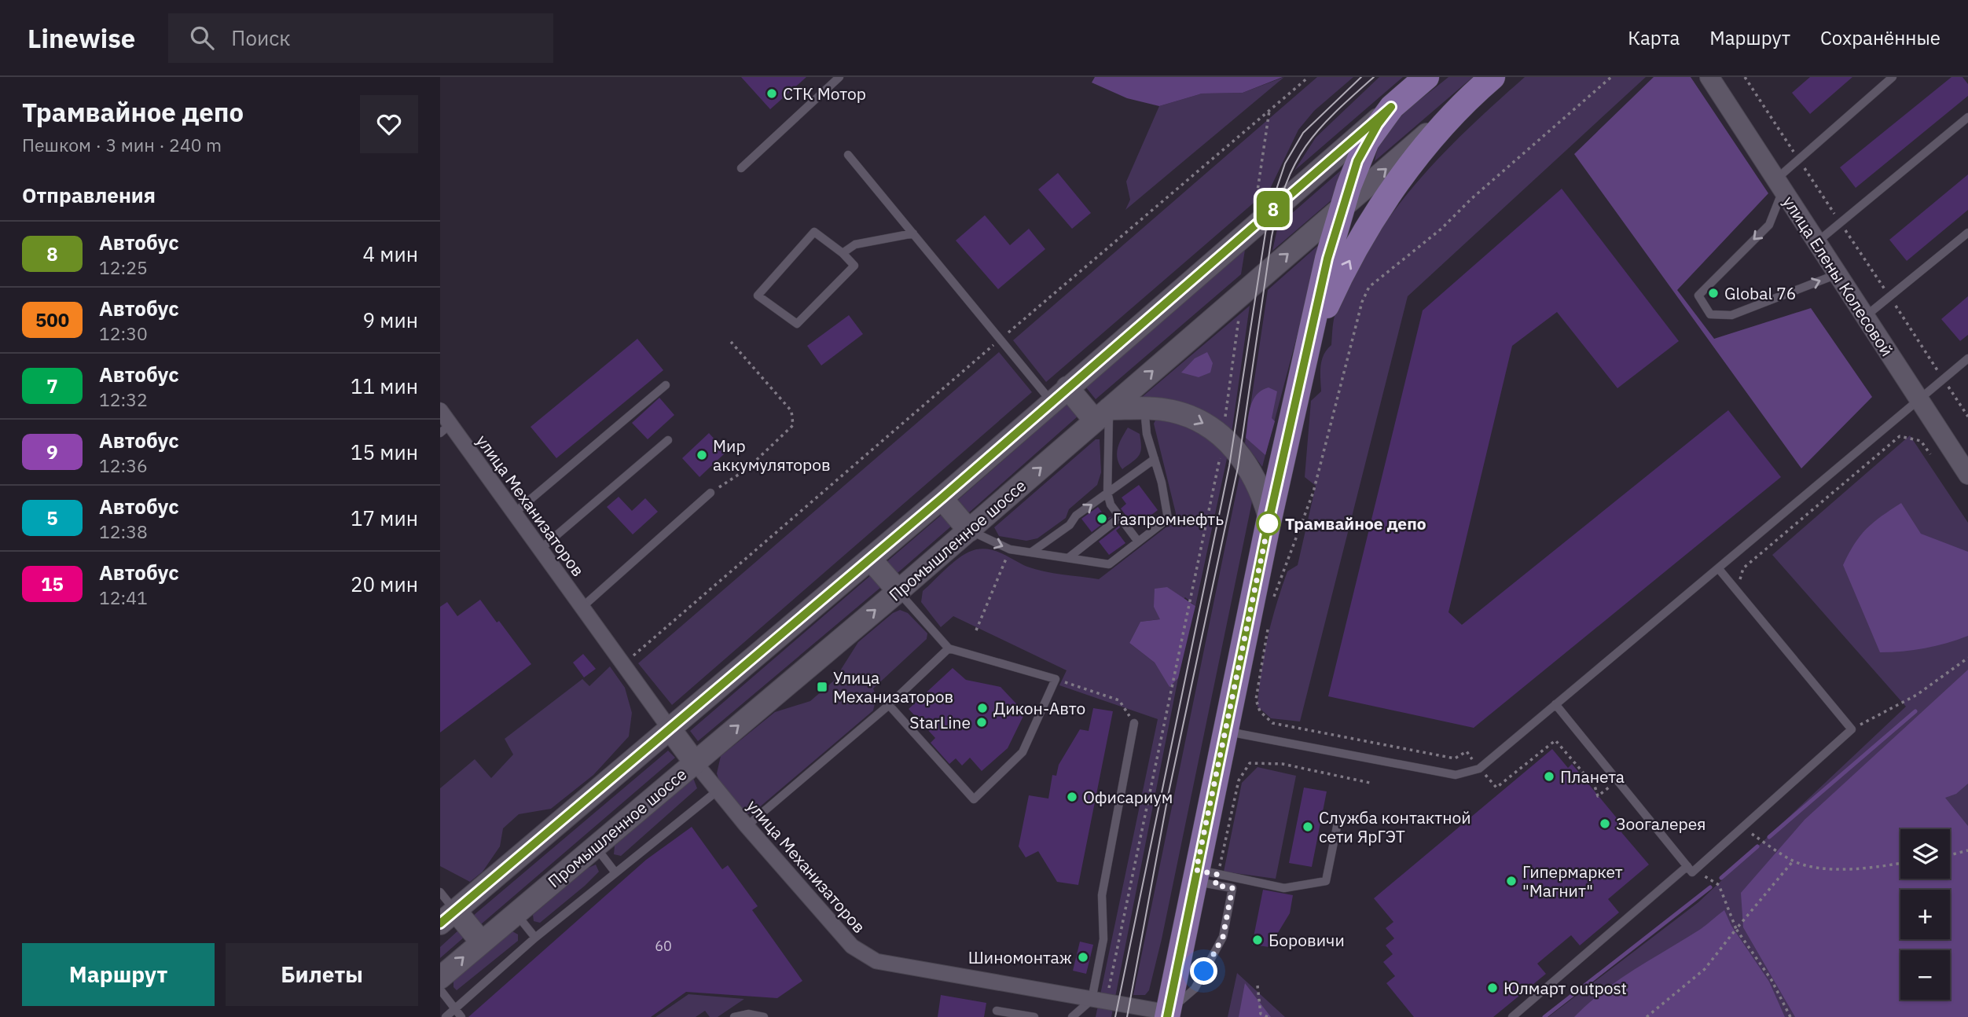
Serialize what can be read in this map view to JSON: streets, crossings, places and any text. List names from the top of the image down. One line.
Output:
{"streets":{"main road":["Промышленное шоссе"],"street":["улица Елены Колесовой","улица Механизаторов"]},"crossings":[["улица Механизаторов","Промышленное шоссе"]],"places":{"other":["СТК Мотор","Global 76","Мир аккумуляторов","Газпромнефть","Трамвайное депо","Дикон-Авто","StarLine","Планета","Офисариум","Зоогалерея","Служба контактной сети ЯрГЭТ","Гипермаркет \"Магнит\"","Боровичи","Шиномонтаж","Юлмарт outpost"],"transit":["Улица Механизаторов"]},"lines":["bus line 8"],"house_numbers":["60"],"page":{"header":"Linewise","search":"Поиск","nav":["Карта","Маршрут","Сохранённые"],"heading":[["Трамвайное депо","Пешком · 3 мин · 240 m"],"Отправления"],"on_map":"8","list":[{"mark":"8","name":"Автобус","note":"12:25","value":"4 мин"},{"mark":"500","name":"Автобус","note":"12:30","value":"9 мин"},{"mark":"7","name":"Автобус","note":"12:32","value":"11 мин"},{"mark":"9","name":"Автобус","note":"12:36","value":"15 мин"},{"mark":"5","name":"Автобус","note":"12:38","value":"17 мин"},{"mark":"15","name":"Автобус","note":"12:41","value":"20 мин"}],"map_buttons":["+","−"],"buttons":["Маршрут","Билеты"]}}
